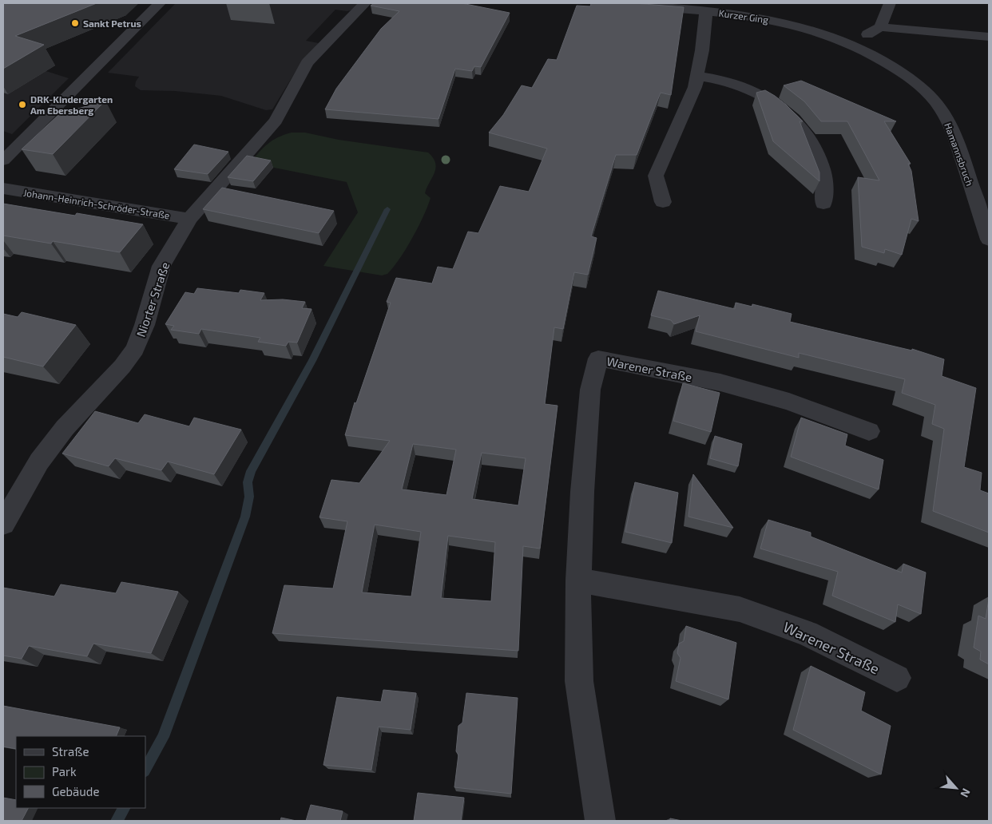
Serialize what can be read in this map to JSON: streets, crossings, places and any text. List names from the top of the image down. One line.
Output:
{"streets":{"street":["Kurzer Ging","Hamannsbruch","Johann-Heinrich-Schröder-Straße","Niorter Straße","Warener Straße"]},"crossings":[["Kurzer Ging","Hamannsbruch"],["Johann-Heinrich-Schröder-Straße","Niorter Straße"]],"places":["Sankt Petrus","DRK-Kindergarten Am Ebersberg"],"legend":["Straße","Park","Gebäude"],"north":"bottom right"}
